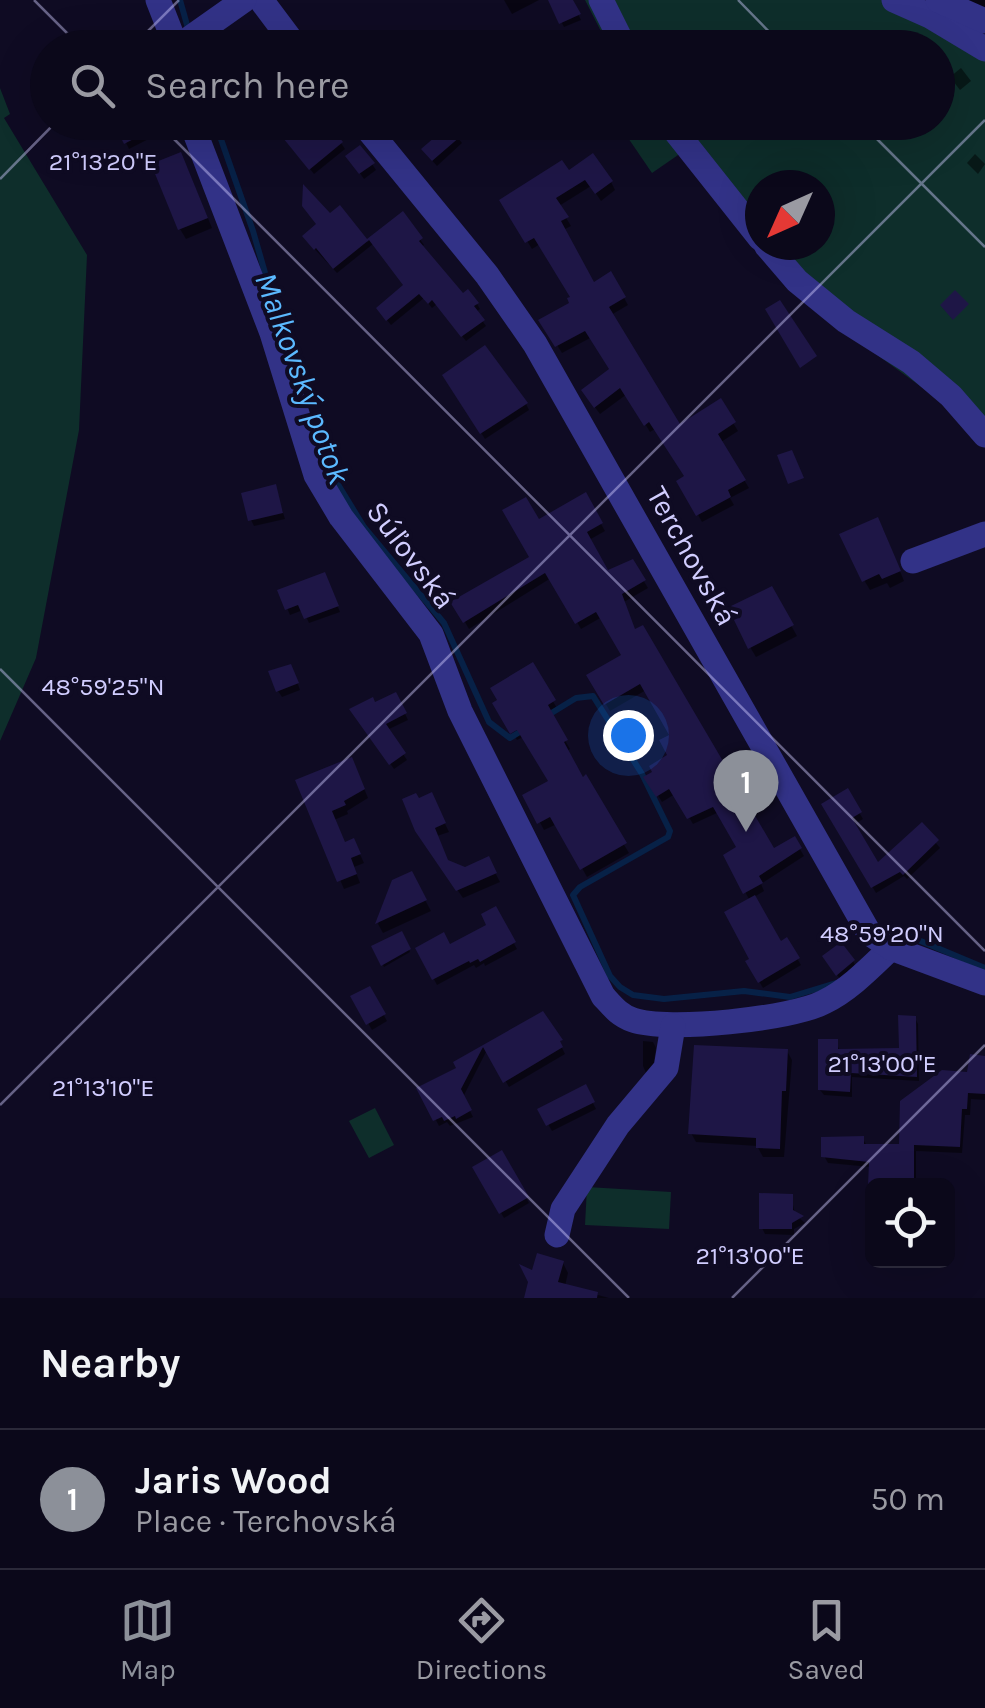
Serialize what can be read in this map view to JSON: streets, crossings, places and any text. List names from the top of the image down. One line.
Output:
{"streets":{"street":["Súľovská","Terchovská"]},"crossings":[["Súľovská","Terchovská"]],"water":["Malkovský potok"],"north":"bottom left","page":{"search":"Search here","pins":"1","heading":"Nearby","list":[{"mark":"1","name":"Jaris Wood","note":"Place · Terchovská","value":"50 m"}],"nav":["Map","Directions","Saved"]},"coordinates":["21°13'20\"E","48°59'25\"N","48°59'20\"N","21°13'00\"E","21°13'10\"E"]}
